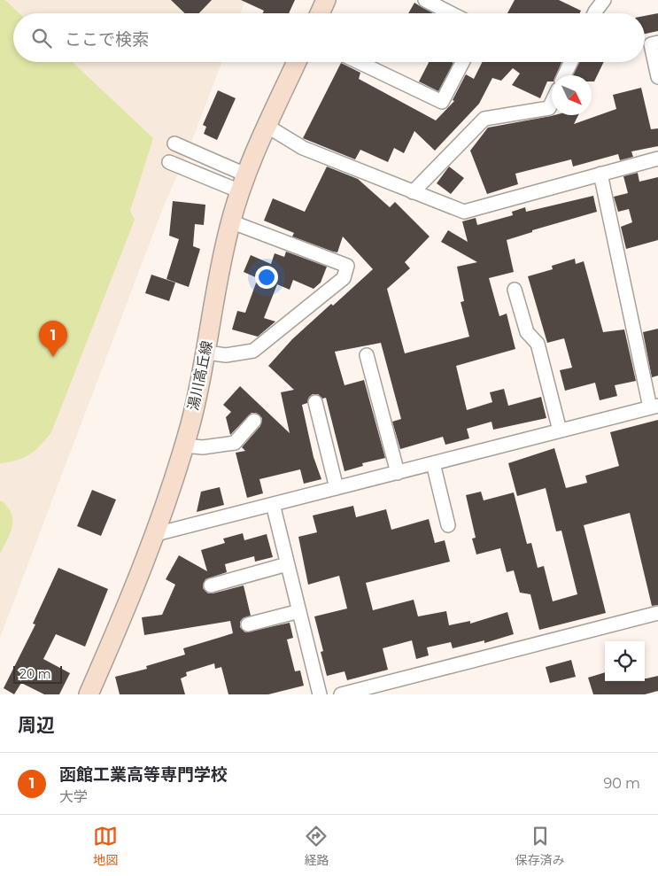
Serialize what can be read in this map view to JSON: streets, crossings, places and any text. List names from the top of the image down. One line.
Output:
{"streets":{"street":["湯川高丘線"]},"scale_bar":"20 m","north":"bottom right","page":{"search":"ここで検索","pins":"1","scale":"20 m","heading":"周辺","list":[{"mark":"1","name":"函館工業高等専門学校","note":"大学","value":"90 m"}],"nav":["地図","経路","保存済み"]}}
